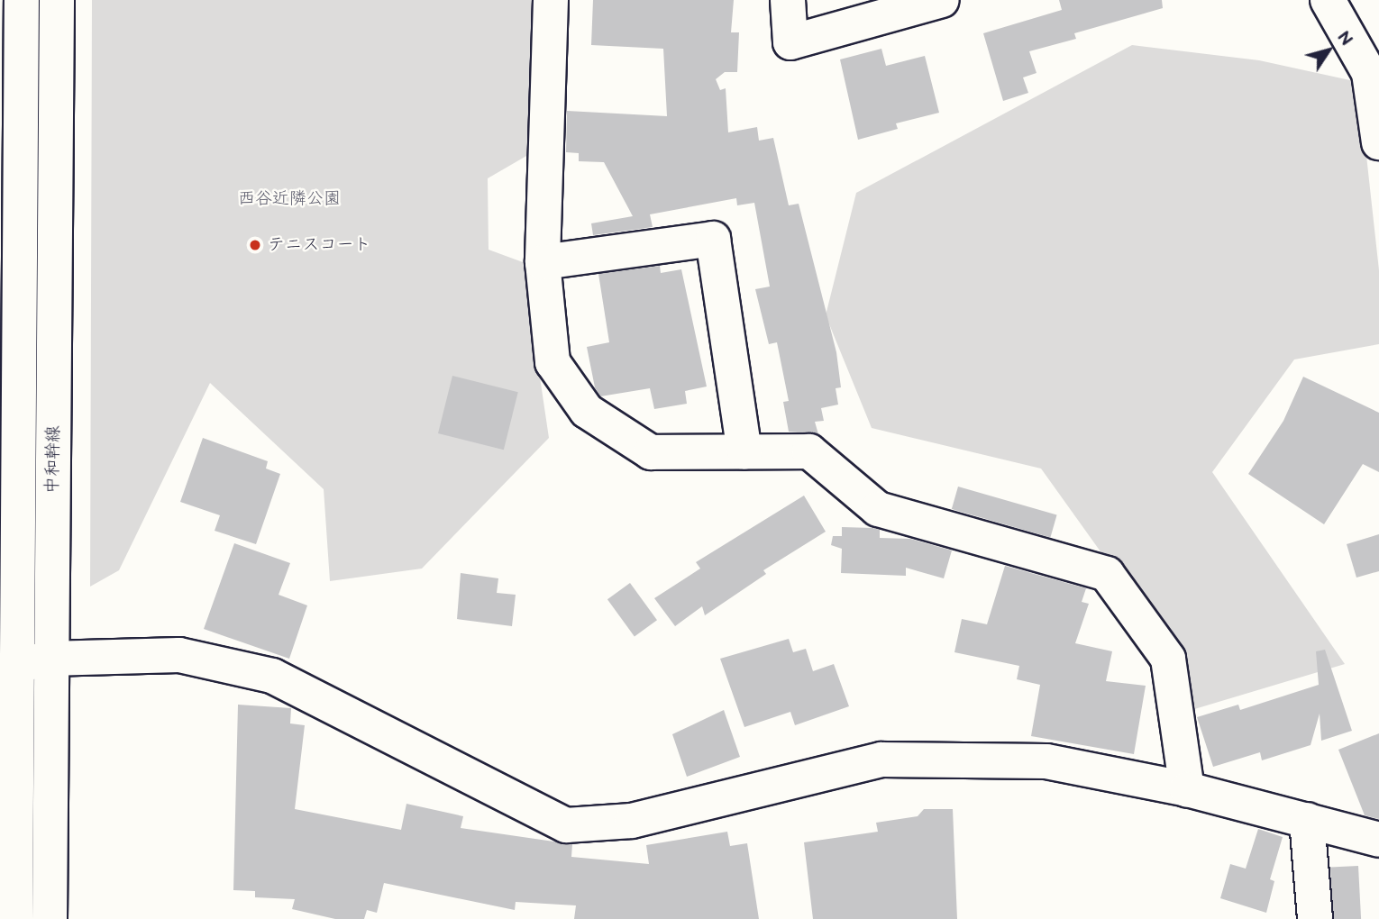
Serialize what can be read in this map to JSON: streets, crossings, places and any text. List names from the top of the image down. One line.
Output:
{"streets":{"street":["中和幹線"]},"parks":["西谷近隣公園"],"places":["テニスコート"],"north":"top right"}
